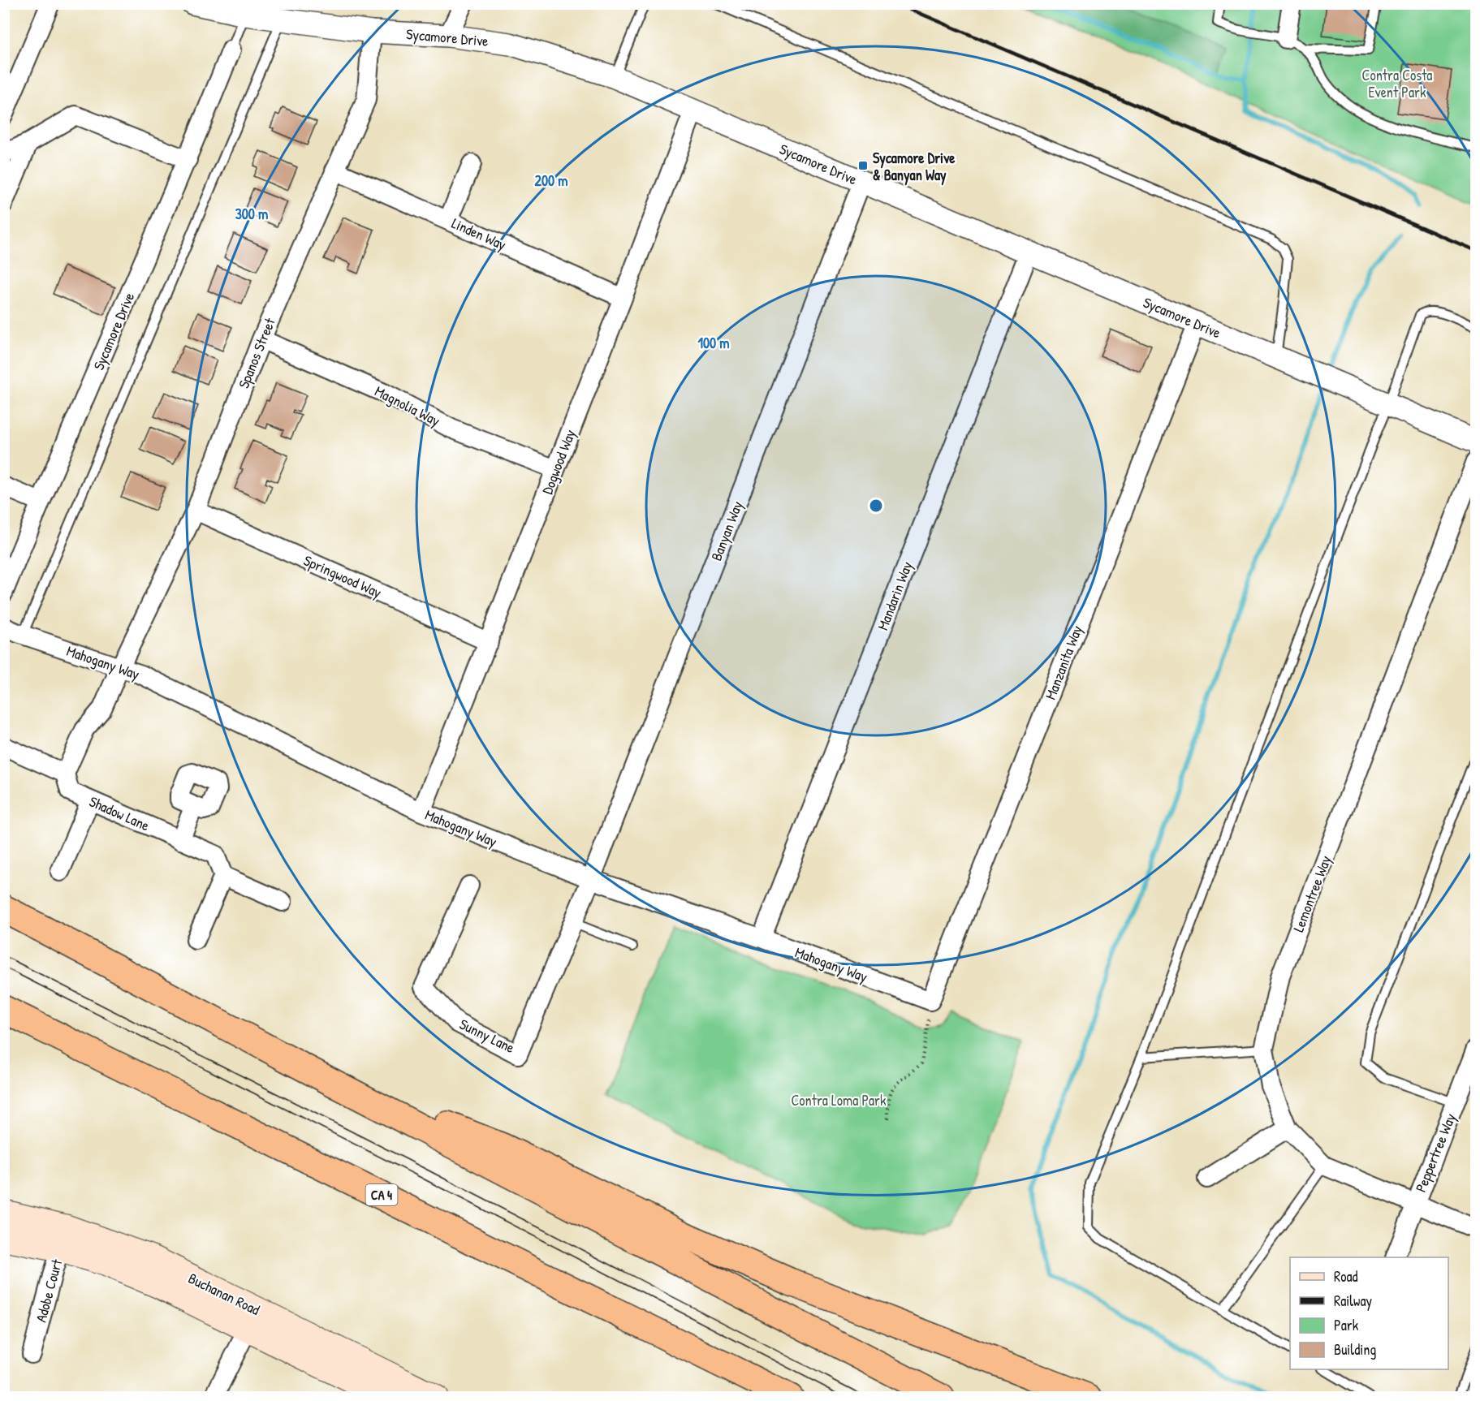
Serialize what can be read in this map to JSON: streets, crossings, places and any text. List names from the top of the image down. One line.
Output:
{"streets":{"highway":["CA 4"],"main road":["Buchanan Road"],"street":["Sycamore Drive","Linden Way","Spanos Street","Magnolia Way","Dogwood Way","Banyan Way","Springwood Way","Mandarin Way","Mahogany Way","Manzanita Way","Shadow Lane","Lemontree Way","Sunny Lane","Peppertree Way","Adobe Court"]},"crossings":[["Sycamore Drive","Spanos Street"],["Sycamore Drive","Dogwood Way"],["Sycamore Drive","Banyan Way"],["Sycamore Drive","Mandarin Way"],["Sycamore Drive","Manzanita Way"],["Linden Way","Spanos Street"],["Linden Way","Dogwood Way"],["Spanos Street","Magnolia Way"],["Spanos Street","Springwood Way"],["Spanos Street","Mahogany Way"],["Magnolia Way","Dogwood Way"],["Dogwood Way","Springwood Way"],["Dogwood Way","Mahogany Way"],["Banyan Way","Mahogany Way"],["Banyan Way","Sunny Lane"],["Mandarin Way","Mahogany Way"],["Mahogany Way","Manzanita Way"],["Mahogany Way","Sunny Lane"],["Lemontree Way","Peppertree Way"],["Adobe Court","Buchanan Road"]],"parks":["Contra Costa Event Park","Contra Loma Park"],"places":{"transit":["Sycamore Drive & Banyan Way"]},"legend":["Road","Railway","Park","Building"],"rings":["200 m","300 m","100 m"]}
